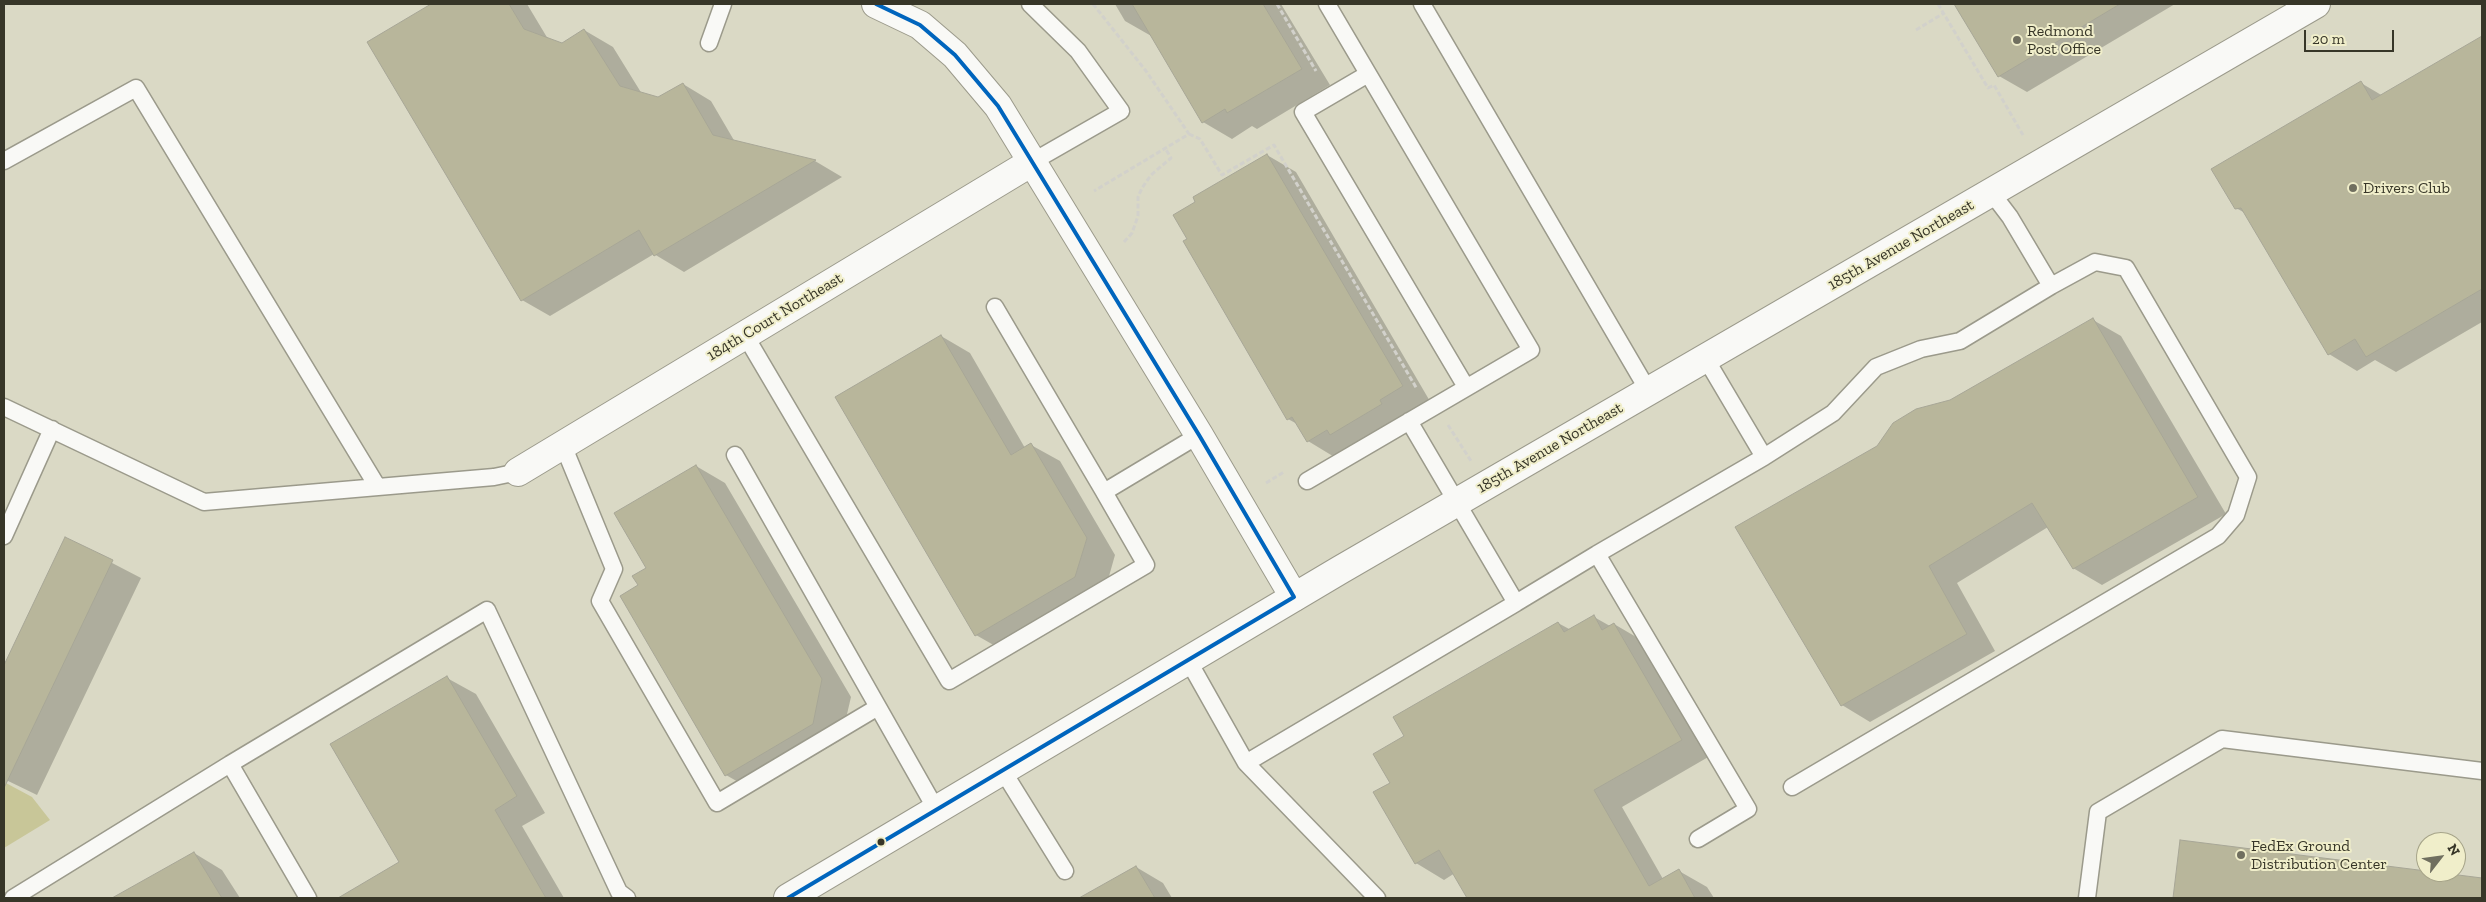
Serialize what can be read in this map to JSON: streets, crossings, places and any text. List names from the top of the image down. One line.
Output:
{"streets":{"street":["185th Avenue Northeast","184th Court Northeast"]},"places":["Redmond Post Office","Drivers Club","FedEx Ground Distribution Center"],"scale_bar":"20 m","north":"top right"}
